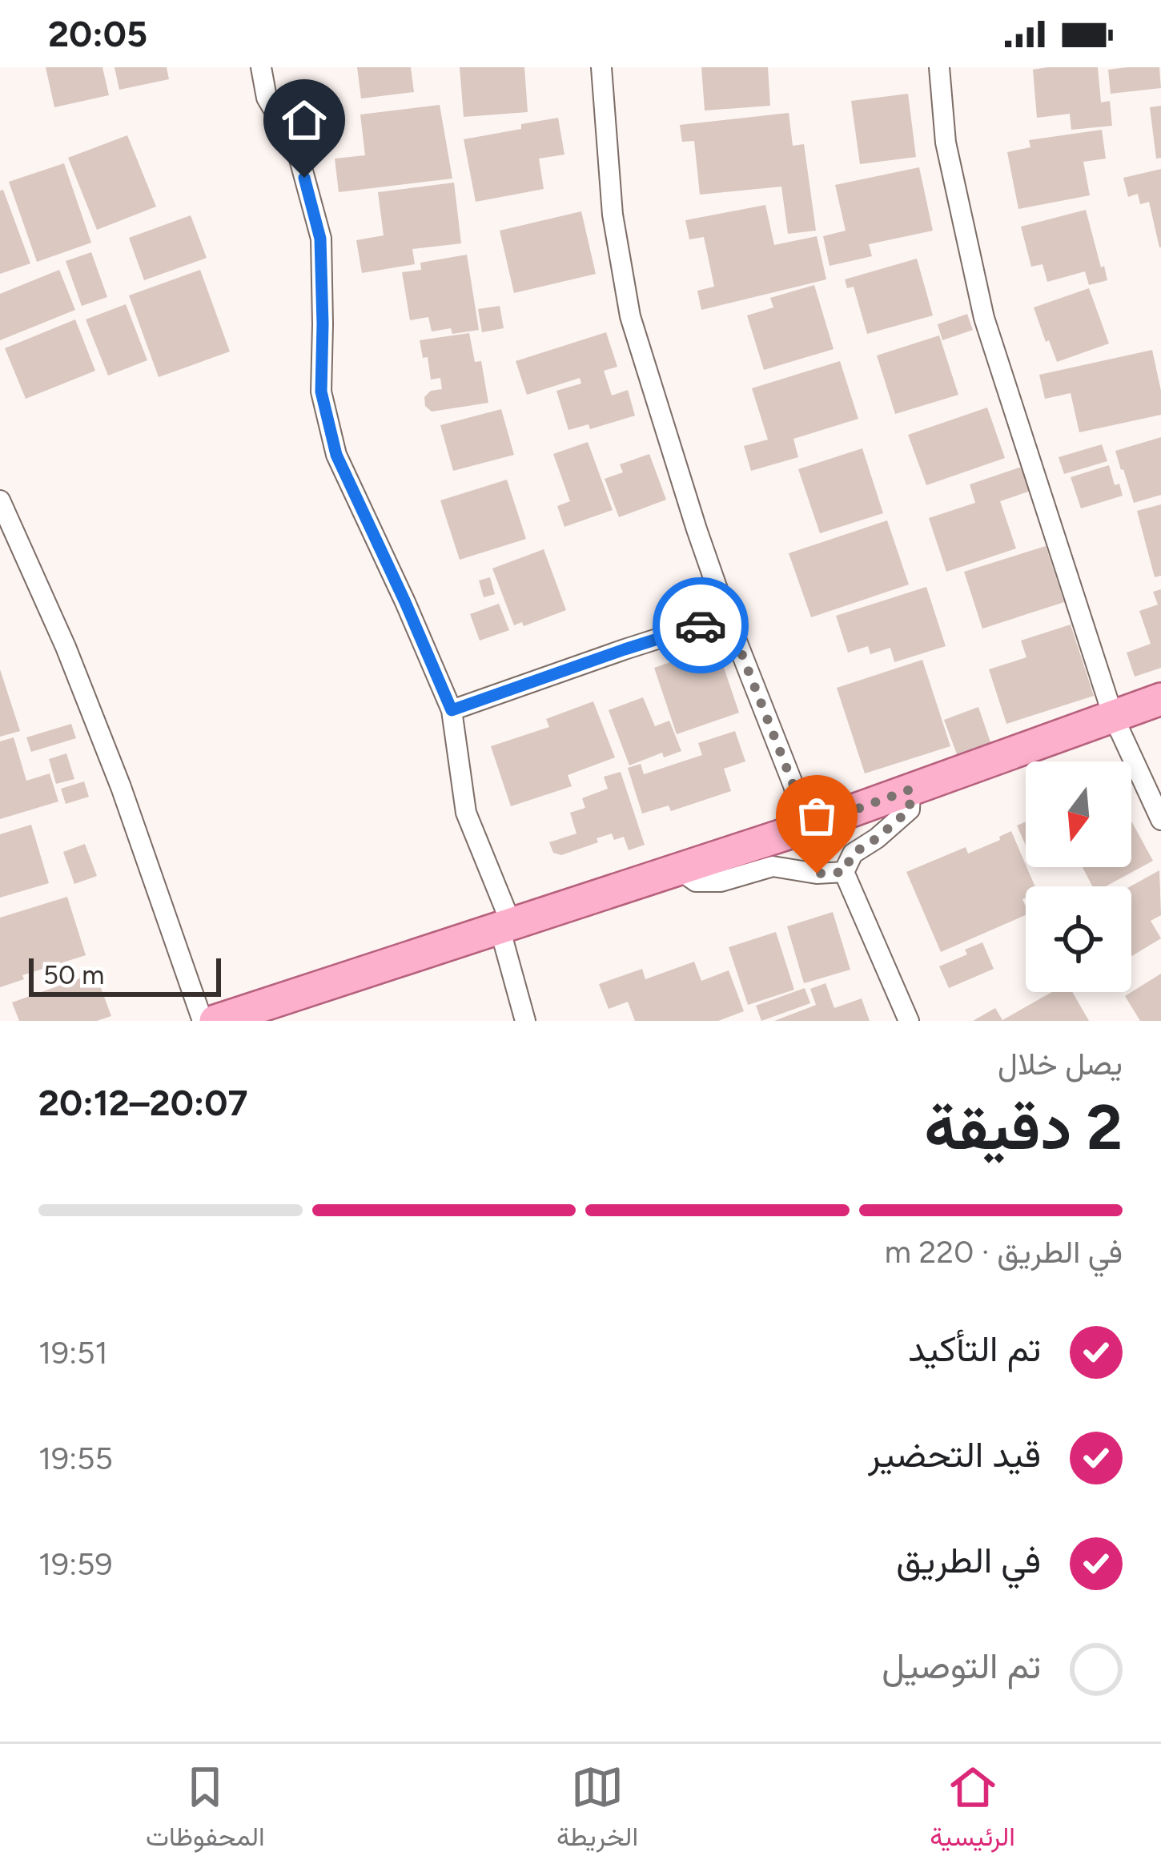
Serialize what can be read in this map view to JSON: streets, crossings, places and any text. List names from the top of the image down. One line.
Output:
{"scale_bar":"50 m","north":"bottom","page":{"status":"20:05","scale":"50 m","heading":["2 دقيقة","يصل خلال","20:07–20:12"],"bar":"في الطريق · 220 m","list":[["تم التأكيد","19:51"],["قيد التحضير","19:55"],["في الطريق","19:59"],"تم التوصيل"],"tabs":["الرئيسية","الخريطة","المحفوظات"]}}
